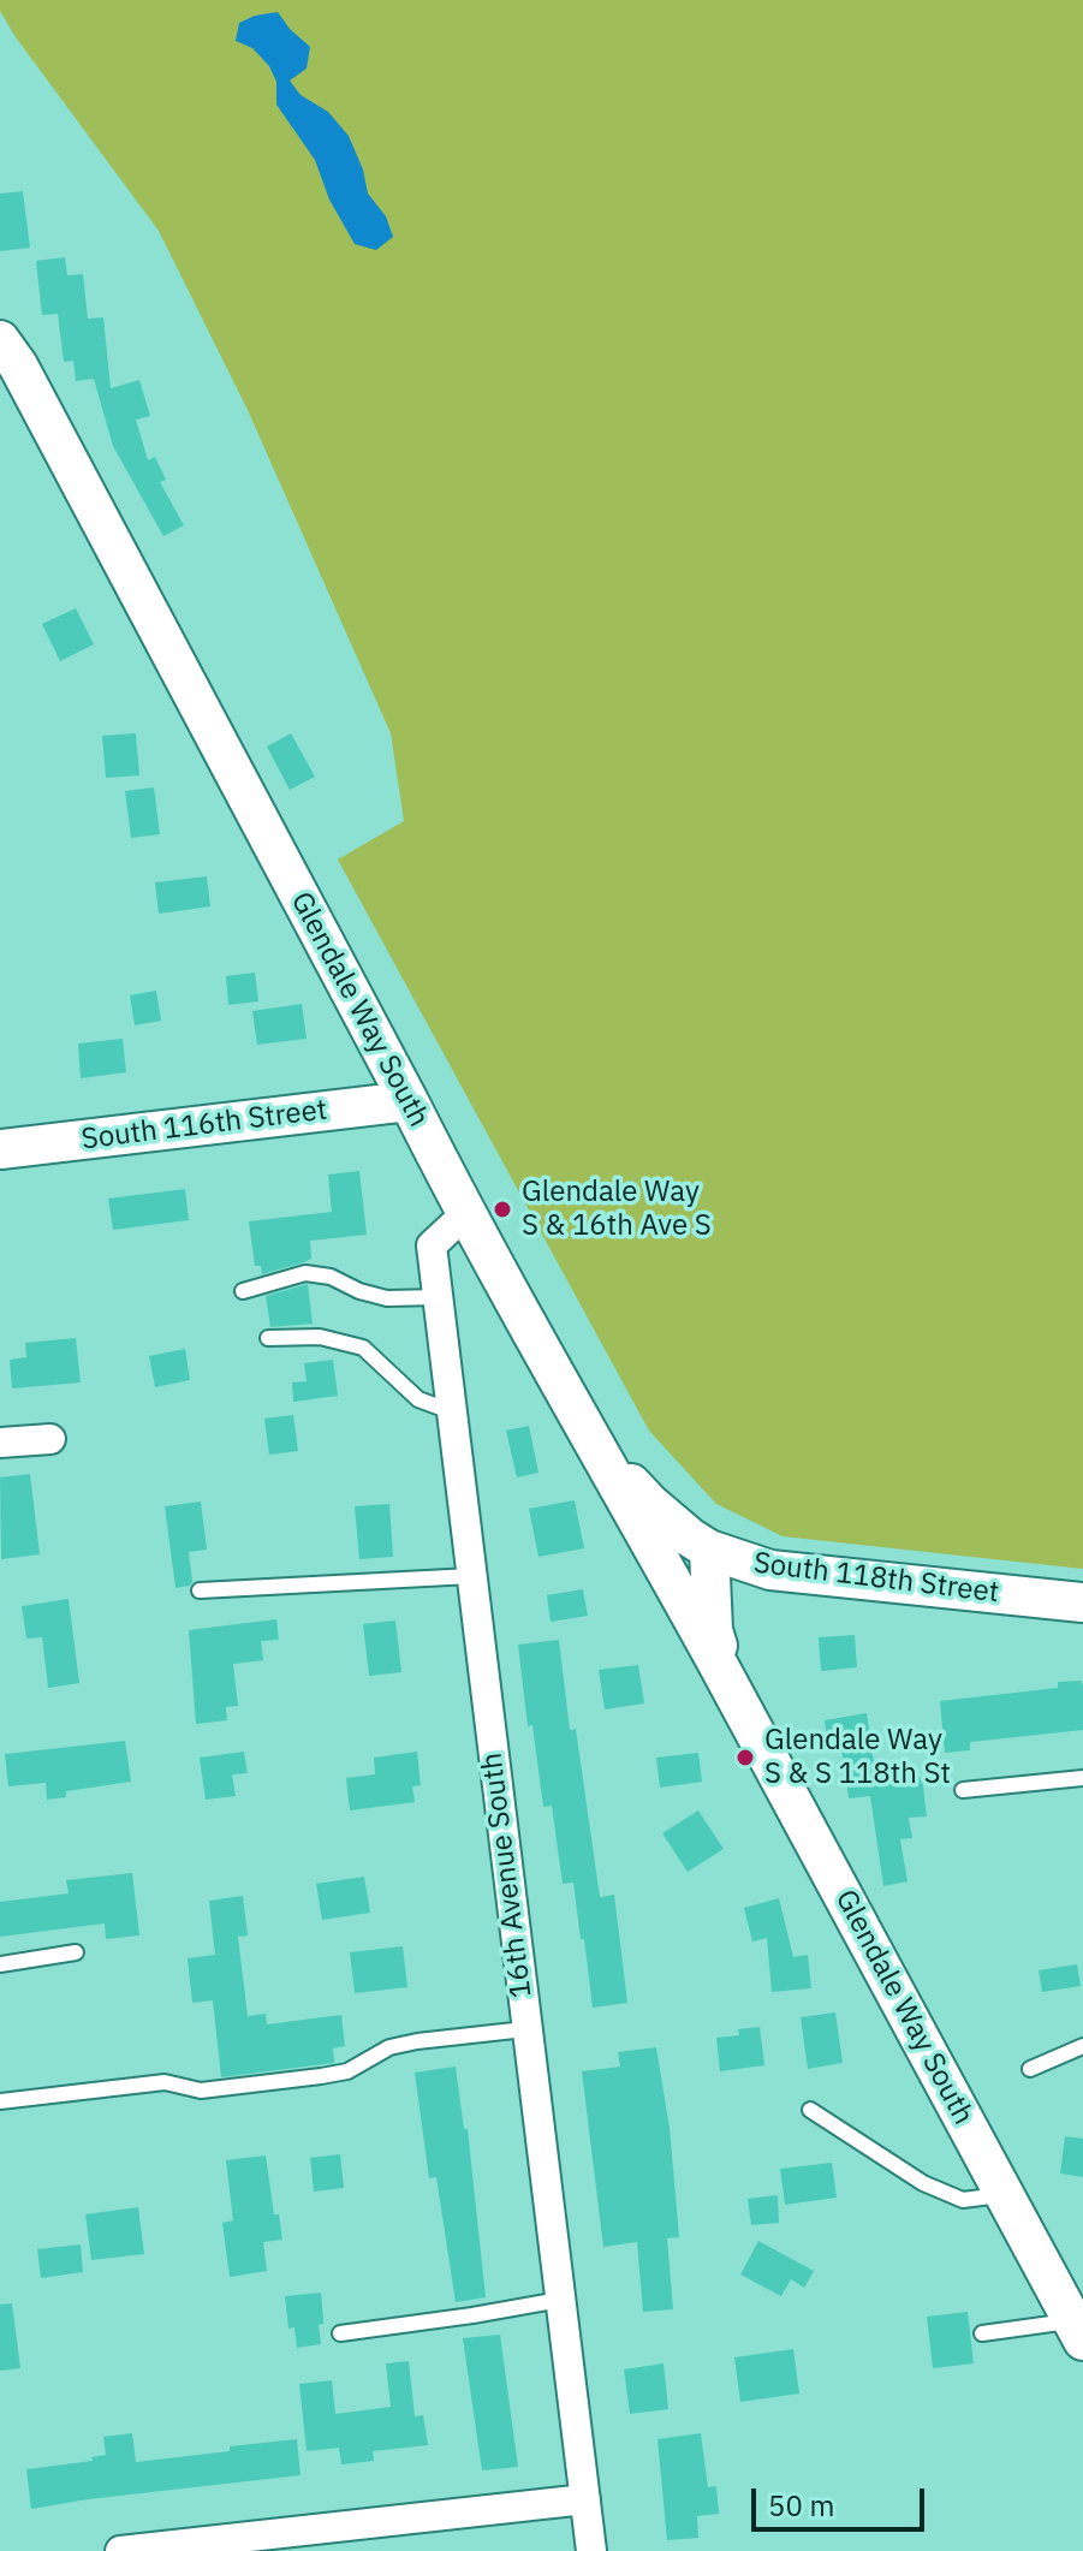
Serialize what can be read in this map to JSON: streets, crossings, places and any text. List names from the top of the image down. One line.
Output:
{"streets":{"street":["Glendale Way South","South 116th Street","South 118th Street","16th Avenue South"]},"crossings":[["Glendale Way South","South 116th Street"],["Glendale Way South","South 118th Street"],["Glendale Way South","16th Avenue South"]],"places":["Glendale Way S & 16th Ave S","Glendale Way S & S 118th St"],"scale_bar":"50 m"}
